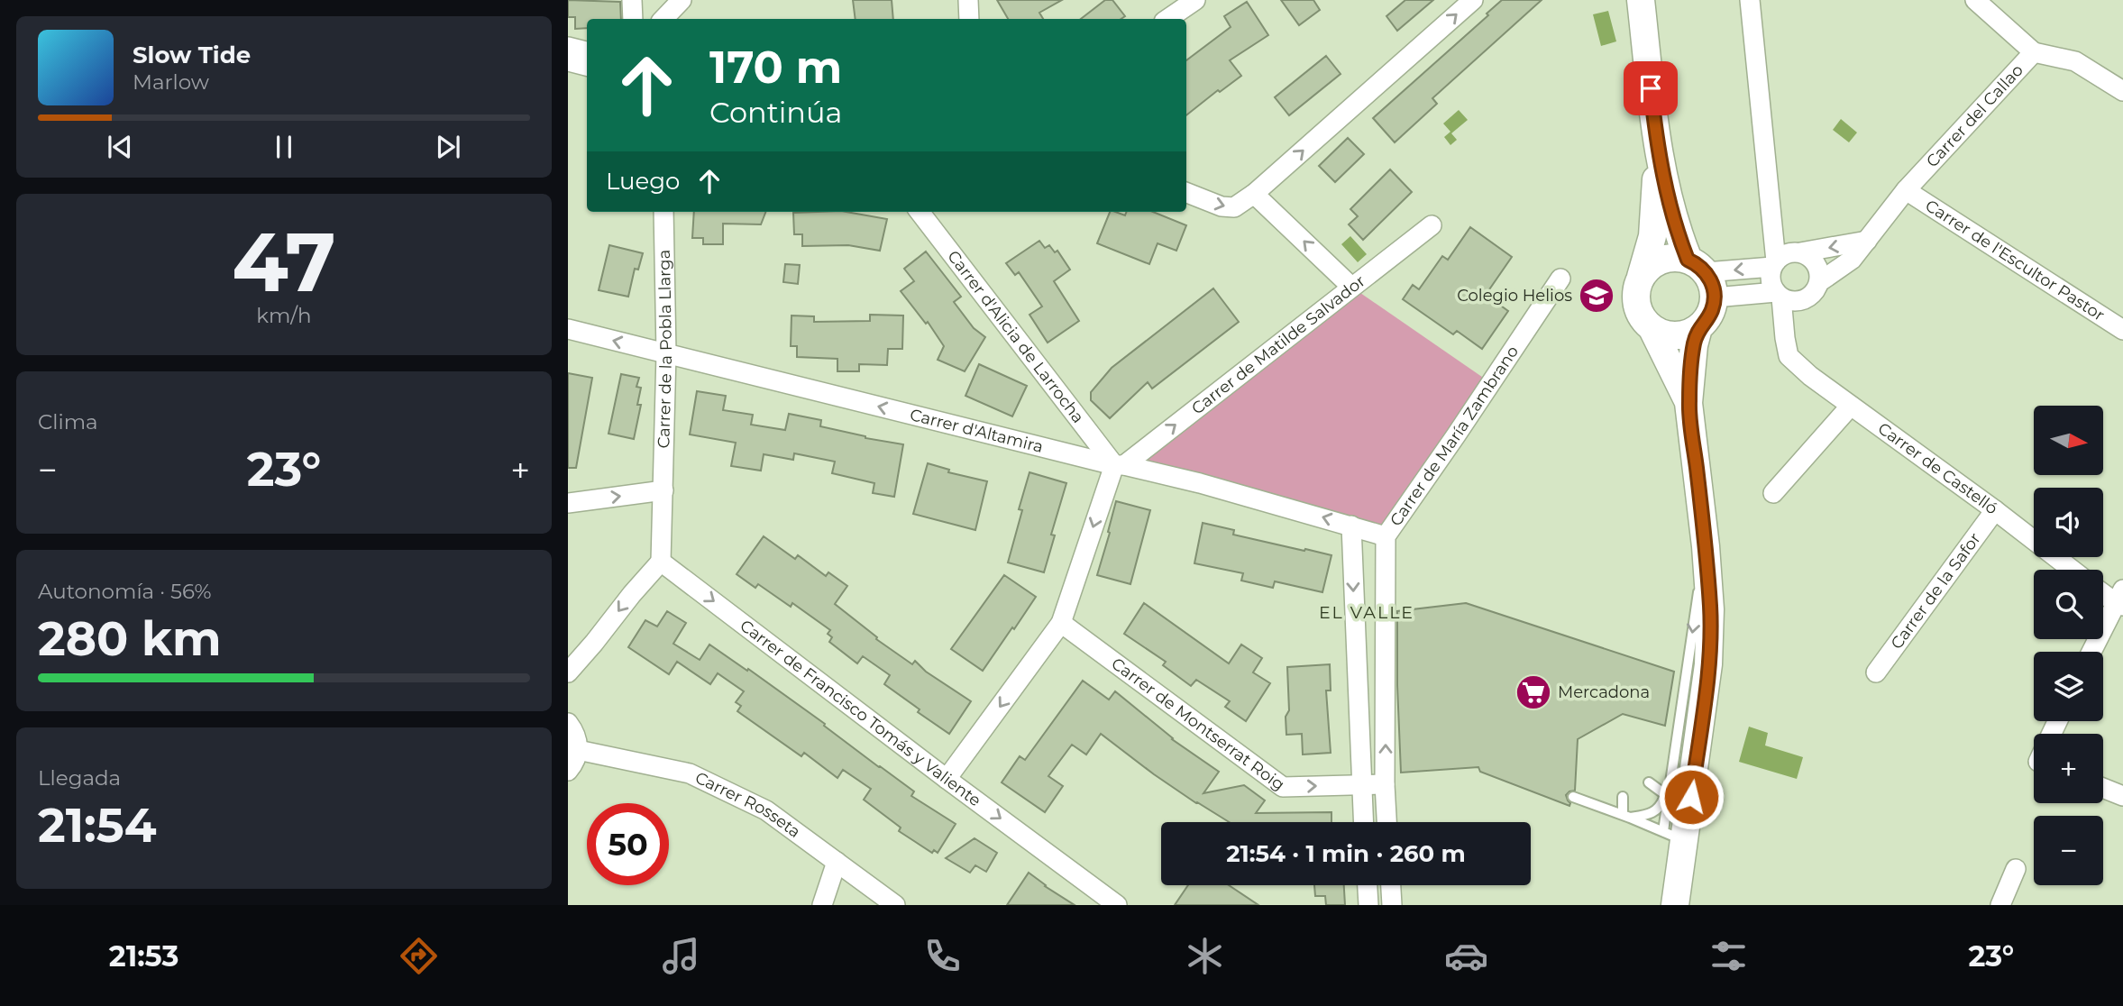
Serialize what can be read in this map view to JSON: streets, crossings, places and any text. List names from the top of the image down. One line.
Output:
{"streets":{"street":["Carrer del Callao","Carrer de l'Escultor Pastor","Carrer d'Alicia de Larrocha","Carrer de Matilde Salvador","Carrer de la Pobla Llarga","Carrer d'Altamira","Carrer de María Zambrano","Carrer de Castelló","Carrer de la Safor","Carrer de Francisco Tomás y Valiente","Carrer de Montserrat Roig","Carrer Rosseta"]},"crossings":[["Carrer del Callao","Carrer de l'Escultor Pastor"],["Carrer del Callao","Carrer de Castelló"],["Carrer d'Alicia de Larrocha","Carrer de Matilde Salvador"],["Carrer d'Alicia de Larrocha","Carrer d'Altamira"],["Carrer de Matilde Salvador","Carrer d'Altamira"],["Carrer de la Pobla Llarga","Carrer d'Altamira"],["Carrer d'Altamira","Carrer de María Zambrano"],["Carrer de María Zambrano","Carrer de Montserrat Roig"],["Carrer de Castelló","Carrer de la Safor"]],"one_way":["Carrer de Matilde Salvador","Carrer d'Altamira","Carrer de Francisco Tomás y Valiente","Carrer de Montserrat Roig"],"districts":["EL VALLE"],"places":{"school or university":["Colegio Helios"],"supermarket":["Mercadona"]},"north":"right","page":{"turn":["170 m","Continúa"],"song":["Slow Tide","Marlow"],"then":"Luego","tile":[["47","km/h"],"Clima",["Autonomía · 56%","280 km"],["Llegada","21:54"]],"map_buttons":["+","−"],"heat":["−","23°","+"],"limit":"50","trip":"21:54 · 1 min · 260 m","tabs":["21:53","23°"]}}
